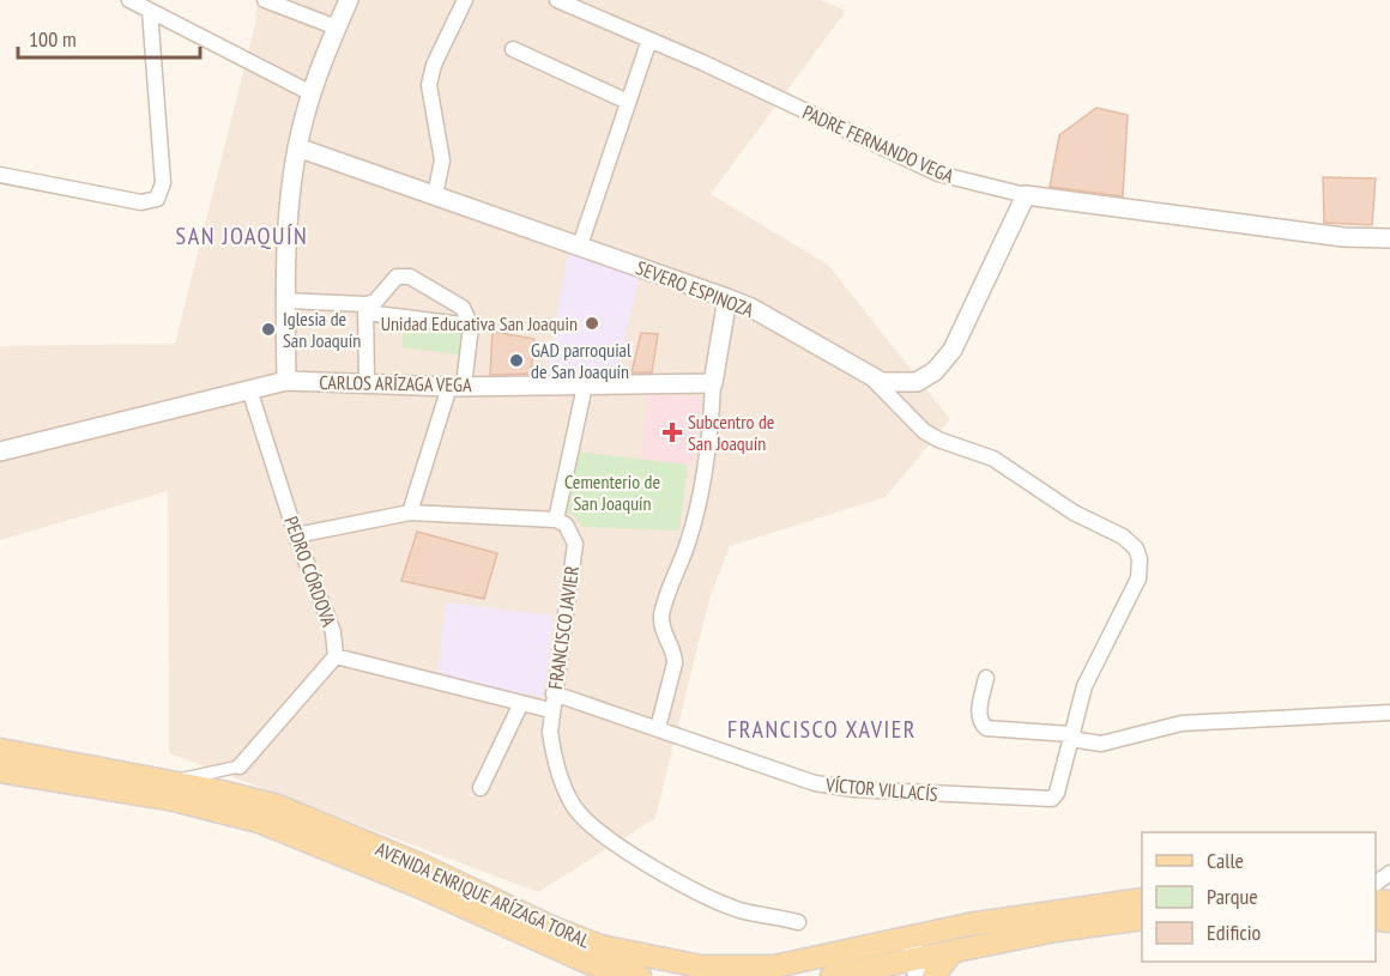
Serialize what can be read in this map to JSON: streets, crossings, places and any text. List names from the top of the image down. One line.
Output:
{"streets":{"main road":["AVENIDA ENRIQUE ARÍZAGA TORAL"],"street":["PADRE FERNANDO VEGA","SEVERO ESPINOZA","CARLOS ARÍZAGA VEGA","PEDRO CÓRDOVA","FRANCISCO JAVIER","VÍCTOR VILLACÍS"]},"crossings":[["PADRE FERNANDO VEGA","SEVERO ESPINOZA"],["CARLOS ARÍZAGA VEGA","PEDRO CÓRDOVA"],["FRANCISCO JAVIER","VÍCTOR VILLACÍS"]],"districts":["SAN JOAQUÍN","FRANCISCO XAVIER"],"parks":["Cementerio de San Joaquín"],"places":{"other":["Unidad Educativa San Joaquin","Iglesia de San Joaquín","GAD parroquial de San Joaquín"],"health":["Subcentro de San Joaquín"]},"legend":["Calle","Parque","Edificio"],"scale_bar":"100 m"}
